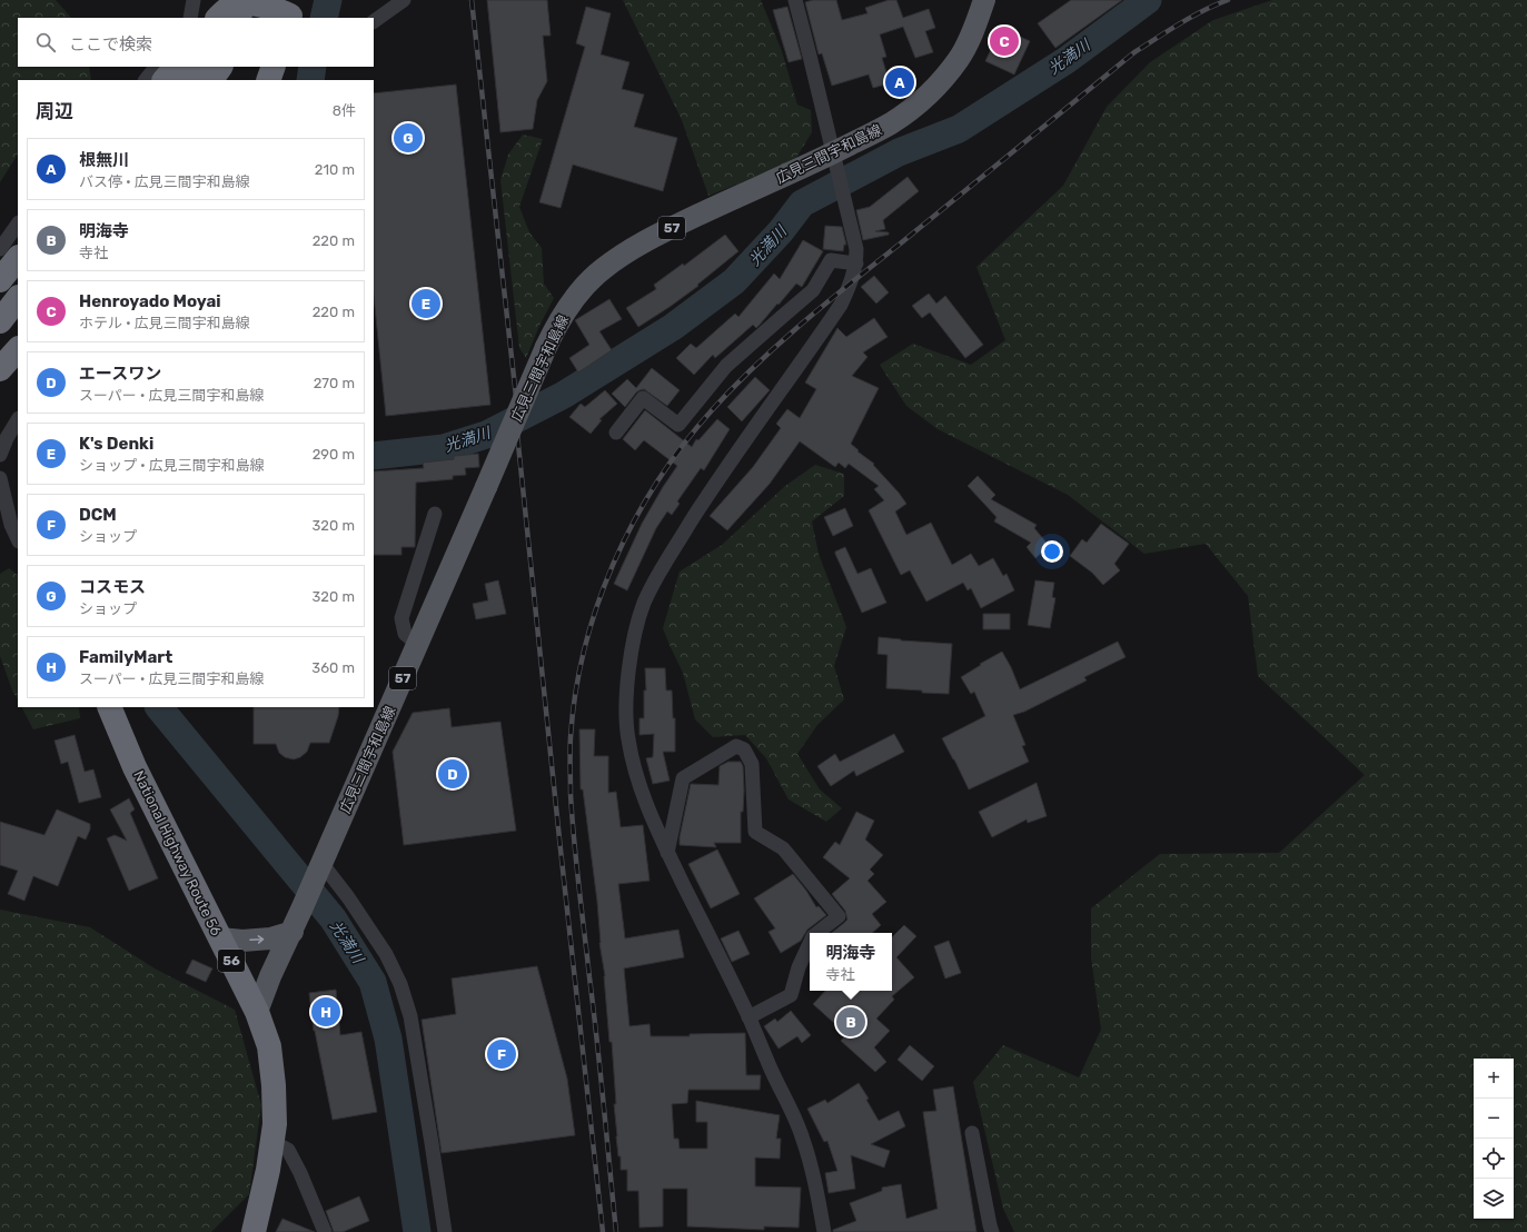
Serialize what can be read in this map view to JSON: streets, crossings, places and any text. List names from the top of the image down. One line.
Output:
{"streets":{"highway":["National Highway Route 56","56"],"main road":["広見三間宇和島線","57"]},"crossings":[["広見三間宇和島線","57"],["57","National Highway Route 56"]],"water":["光満川"],"page":{"search":"ここで検索","pins":["C","A","G","E","D","H","B","F"],"heading":["周辺","8件"],"list":[{"mark":"A","name":"根無川","note":"バス停 · 広見三間宇和島線","value":"210 m"},{"mark":"B","name":"明海寺","note":"寺社","value":"220 m"},{"mark":"C","name":"Henroyado Moyai","note":"ホテル · 広見三間宇和島線","value":"220 m"},{"mark":"D","name":"エースワン","note":"スーパー · 広見三間宇和島線","value":"270 m"},{"mark":"E","name":"K's Denki","note":"ショップ · 広見三間宇和島線","value":"290 m"},{"mark":"F","name":"DCM","note":"ショップ","value":"320 m"},{"mark":"G","name":"コスモス","note":"ショップ","value":"320 m"},{"mark":"H","name":"FamilyMart","note":"スーパー · 広見三間宇和島線","value":"360 m"}],"popup":["明海寺","寺社"],"map_buttons":["+","−"]}}
